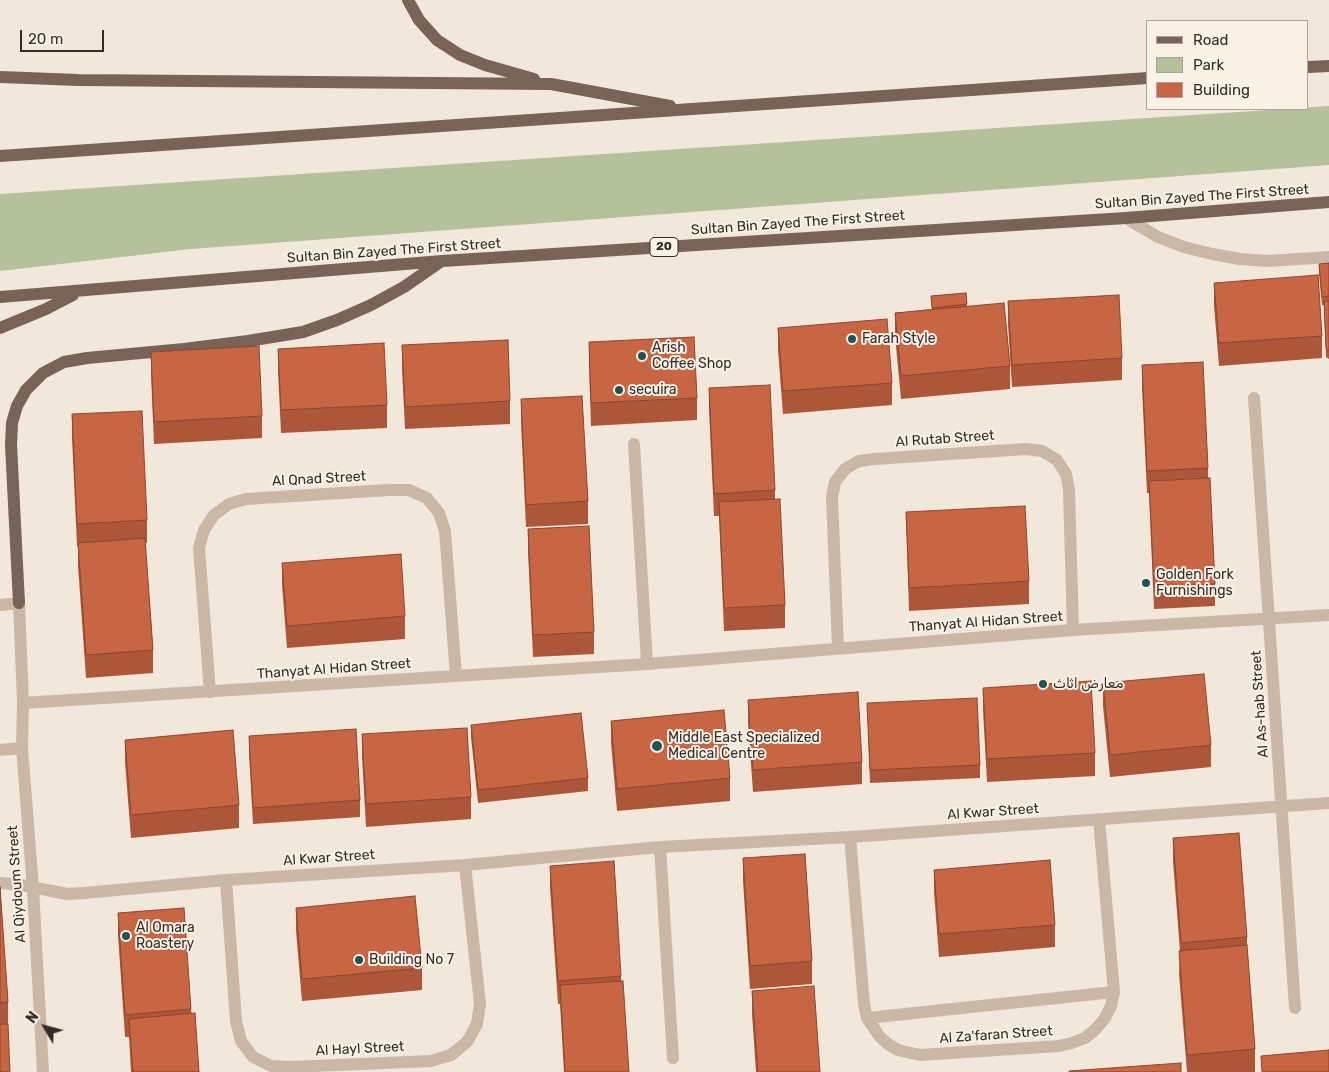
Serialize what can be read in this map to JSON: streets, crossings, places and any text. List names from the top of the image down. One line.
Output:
{"streets":{"main road":["Sultan Bin Zayed The First Street","20"],"street":["Al Rutab Street","Al Qnad Street","Thanyat Al Hidan Street","Al As-hab Street","Al Kwar Street","Al Qiydoum Street","Al Za'faran Street","Al Hayl Street"]},"crossings":[["Al Rutab Street","Thanyat Al Hidan Street"],["Al Qnad Street","Thanyat Al Hidan Street"],["Thanyat Al Hidan Street","Al As-hab Street"],["Thanyat Al Hidan Street","Al Qiydoum Street"],["Al As-hab Street","Al Kwar Street"],["Al Kwar Street","Al Qiydoum Street"],["Al Kwar Street","Al Za'faran Street"],["Al Kwar Street","Al Hayl Street"]],"places":["Farah Style","Arish Coffee Shop","secuira","Golden Fork Furnishings","معارض اثاث","Middle East Specialized Medical Centre","Al Omara Roastery","Building No 7"],"legend":["Road","Park","Building"],"scale_bar":"20 m","north":"top left"}
